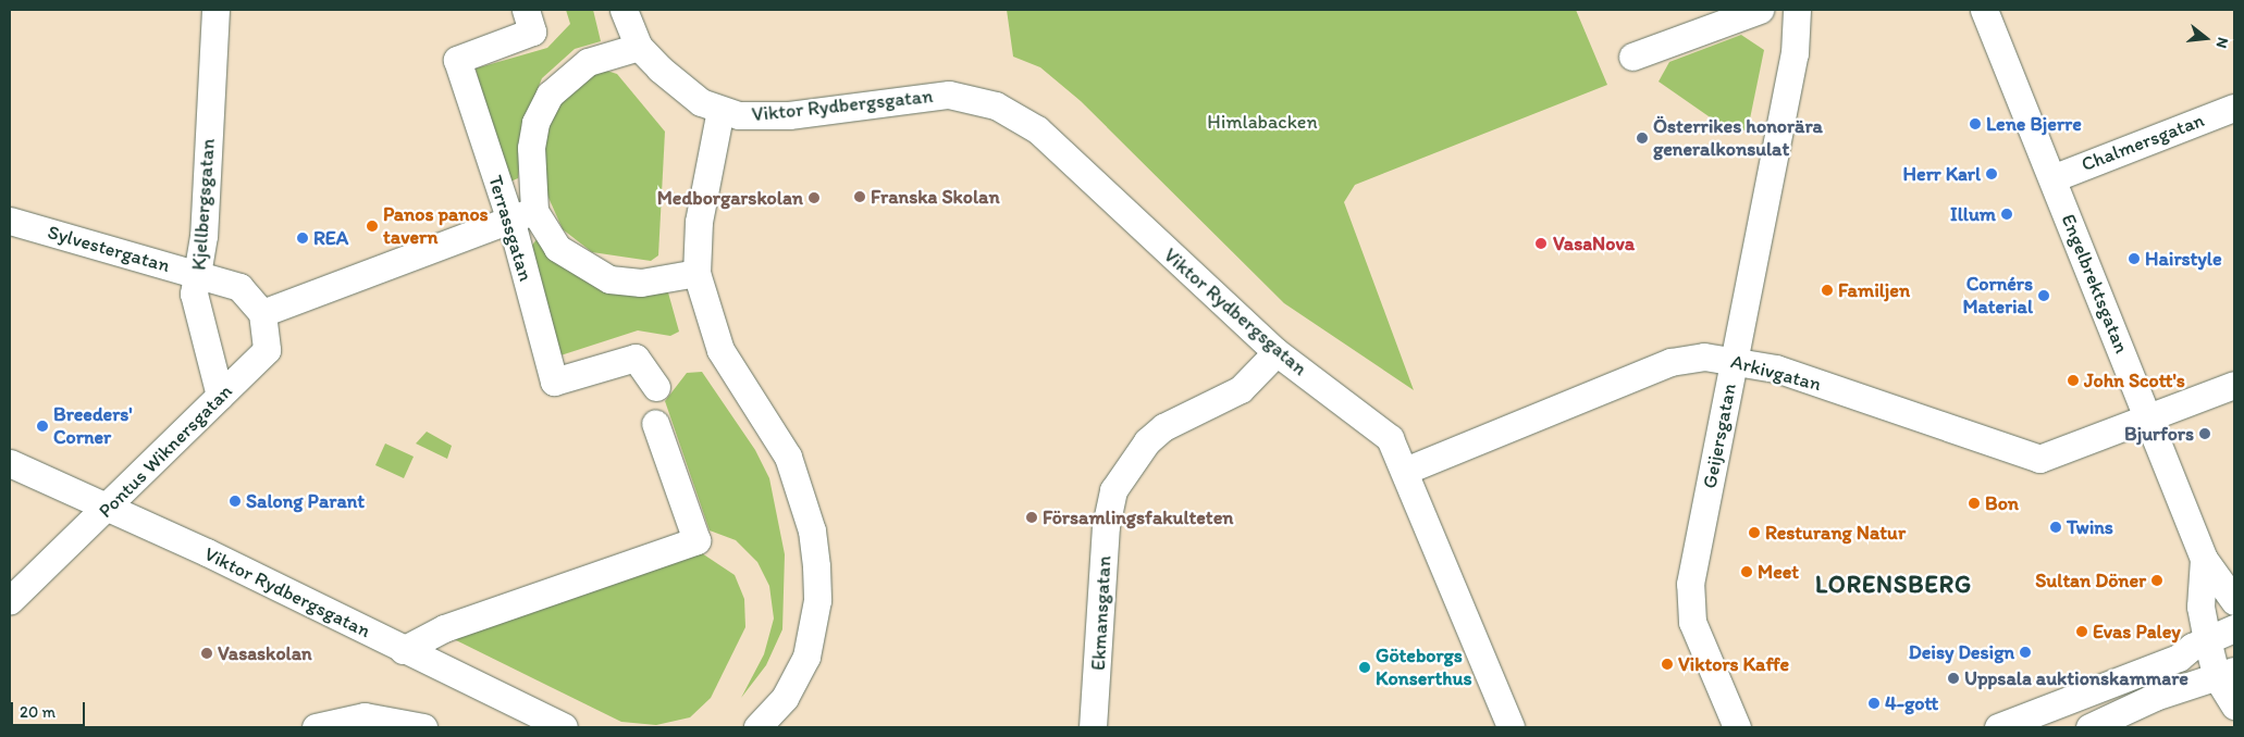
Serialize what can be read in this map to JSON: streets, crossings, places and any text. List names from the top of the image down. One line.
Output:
{"streets":{"street":["Viktor Rydbergsgatan","Chalmersgatan","Kjellbergsgatan","Terrassgatan","Sylvestergatan","Engelbrektsgatan","Arkivgatan","Geijersgatan","Pontus Wiknersgatan","Ekmansgatan"]},"crossings":[["Viktor Rydbergsgatan","Arkivgatan"],["Viktor Rydbergsgatan","Pontus Wiknersgatan"],["Viktor Rydbergsgatan","Ekmansgatan"],["Chalmersgatan","Engelbrektsgatan"],["Kjellbergsgatan","Sylvestergatan"],["Kjellbergsgatan","Pontus Wiknersgatan"],["Sylvestergatan","Pontus Wiknersgatan"],["Engelbrektsgatan","Arkivgatan"],["Arkivgatan","Geijersgatan"]],"districts":["LORENSBERG"],"parks":["Himlabacken"],"places":["Lene Bjerre","Österrikes honorära generalkonsulat","Herr Karl","Franska Skolan","Medborgarskolan","Illum","Panos panos tavern","REA","VasaNova","Hairstyle","Familjen","Cornérs Material","John Scott's","Breeders' Corner","Bjurfors","Salong Parant","Bon","Församlingsfakulteten","Twins","Resturang Natur","Meet","Sultan Döner","Evas Paley","Deisy Design","Vasaskolan","Viktors Kaffe","Göteborgs Konserthus","Uppsala auktionskammare","4-gott"],"scale_bar":"20 m","north":"right"}
